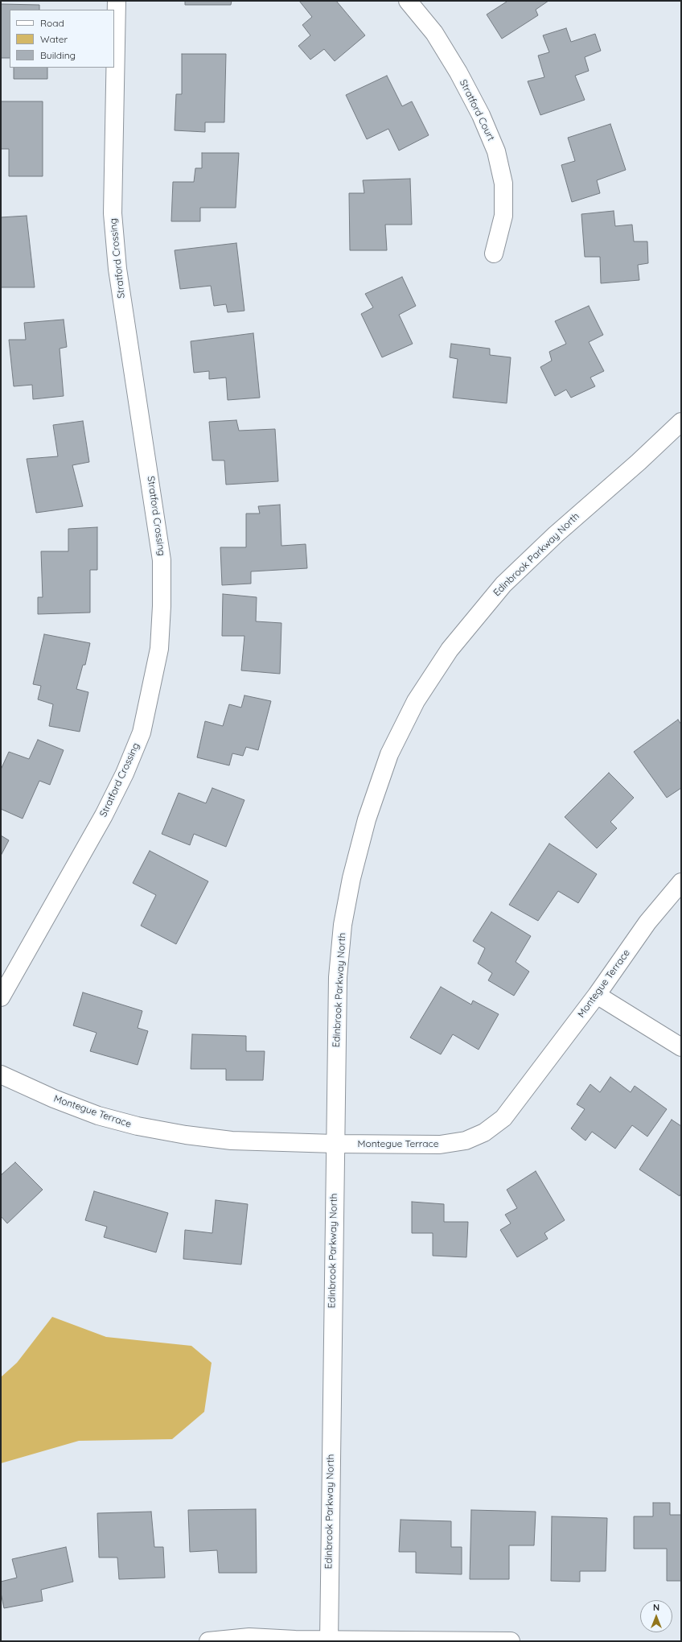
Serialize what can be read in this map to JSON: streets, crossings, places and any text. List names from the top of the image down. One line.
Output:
{"streets":{"street":["Stratford Court","Stratford Crossing","Edinbrook Parkway North","Montegue Terrace"]},"crossings":[["Edinbrook Parkway North","Montegue Terrace"]],"legend":["Road","Water","Building"],"north":"top"}
